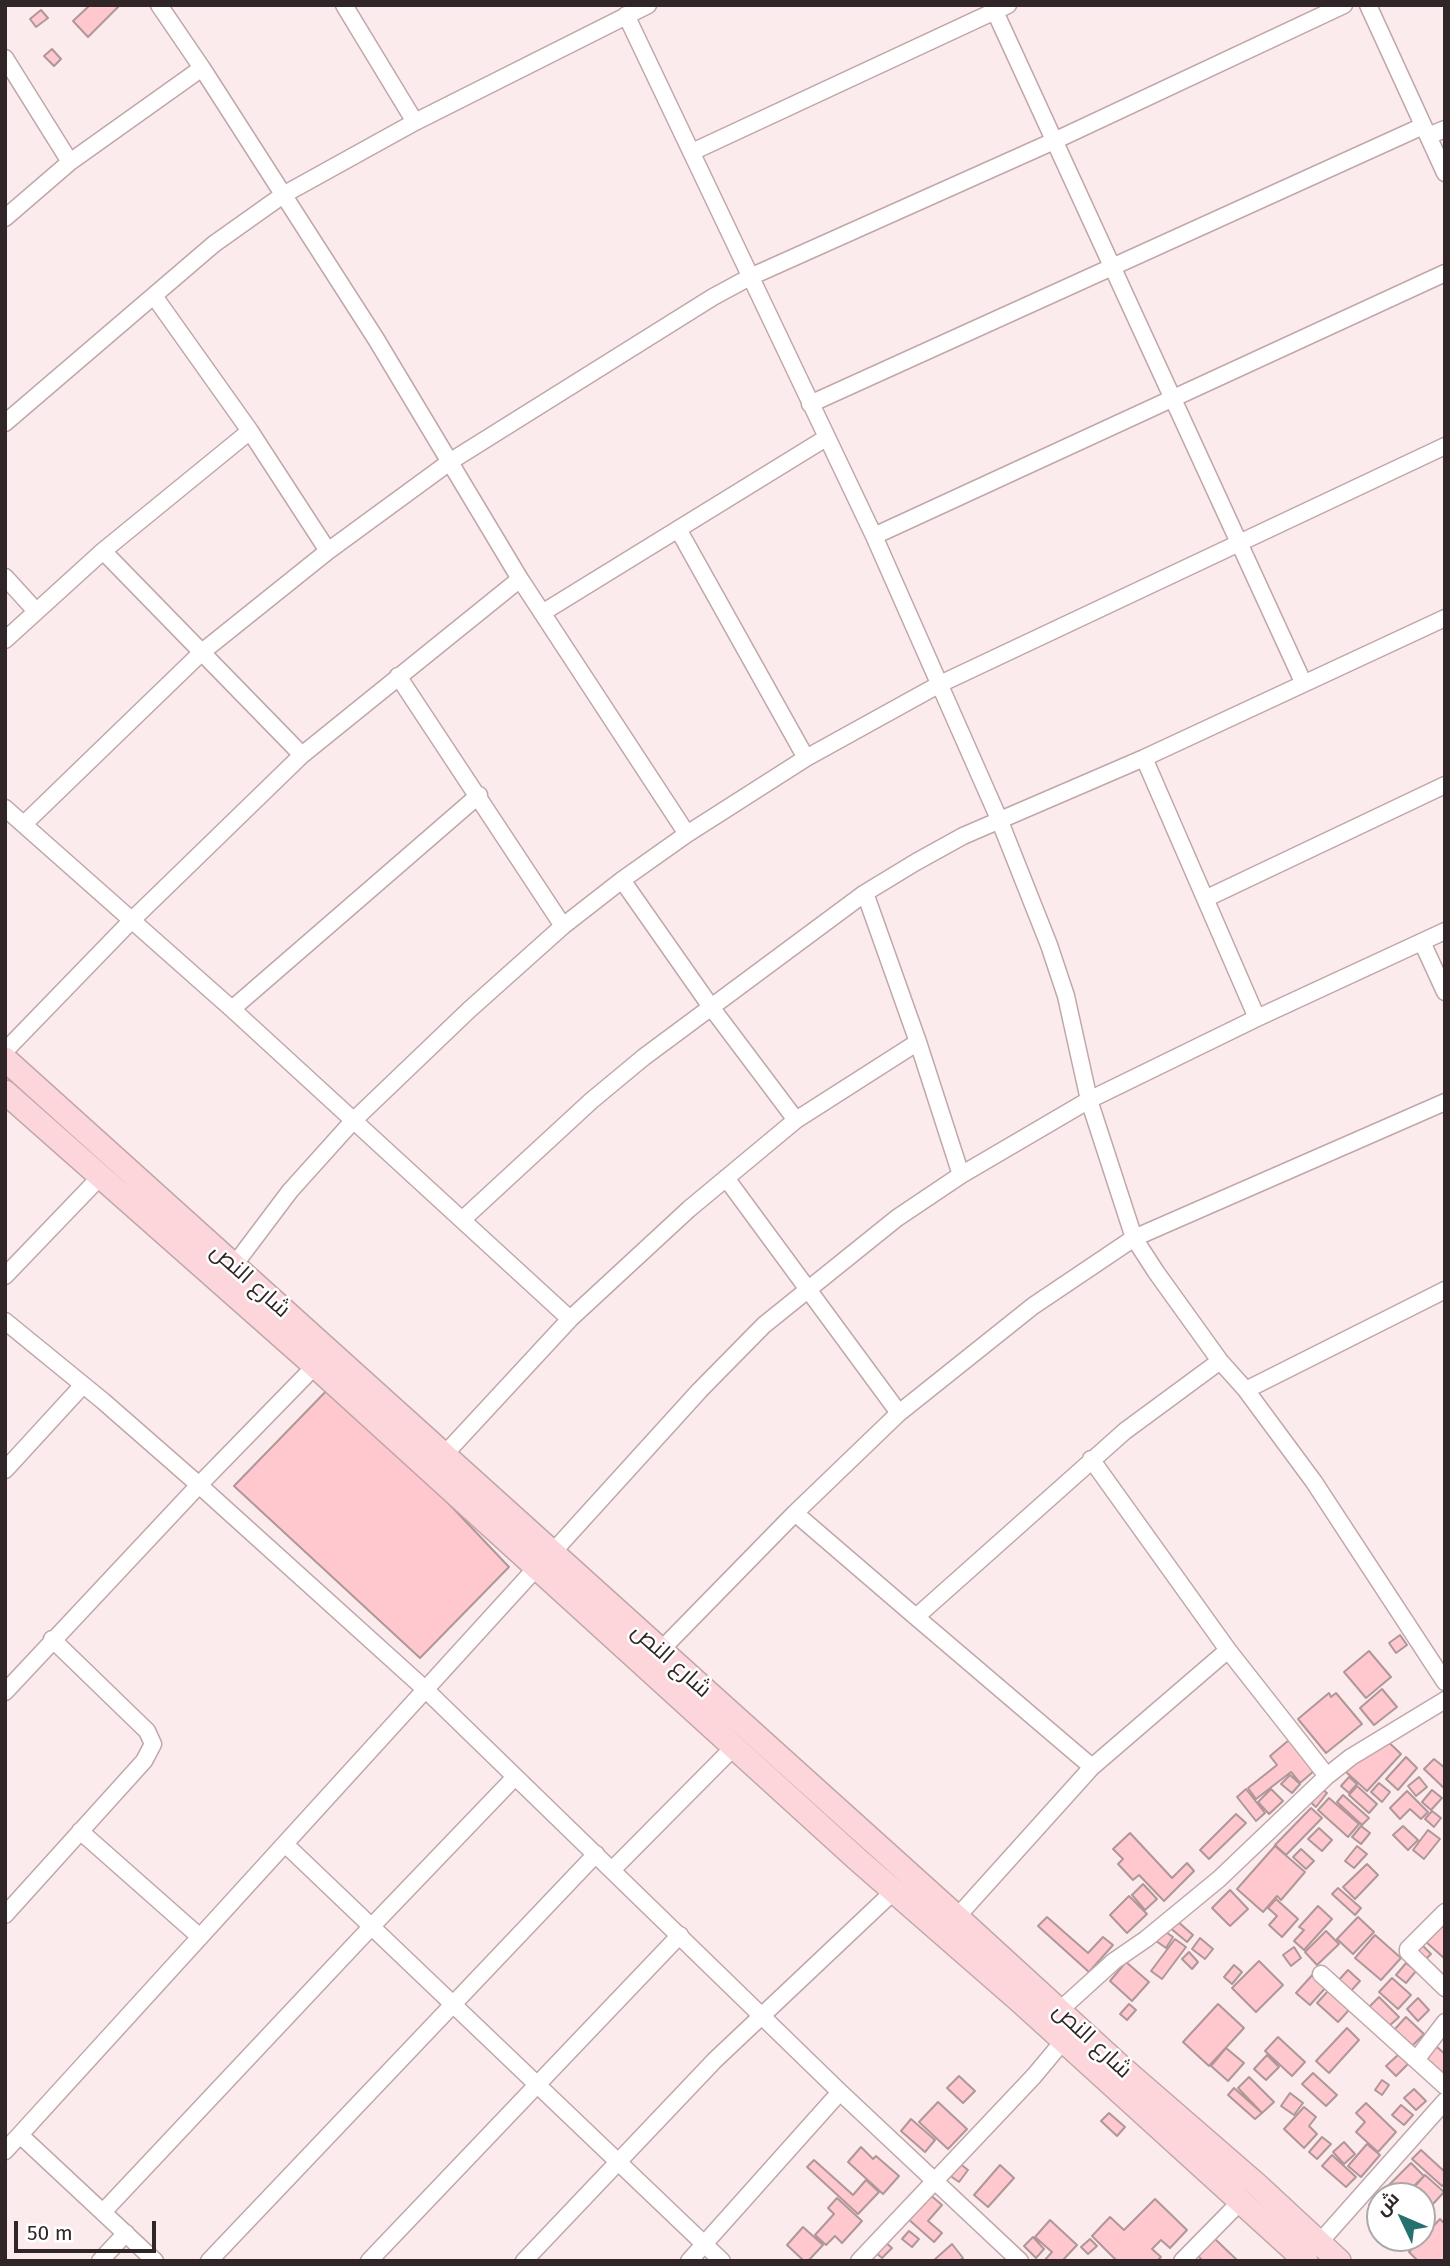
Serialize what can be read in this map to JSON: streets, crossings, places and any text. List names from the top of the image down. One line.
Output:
{"streets":{"main road":["شارع النص"]},"scale_bar":"50 m","north":"top left"}
